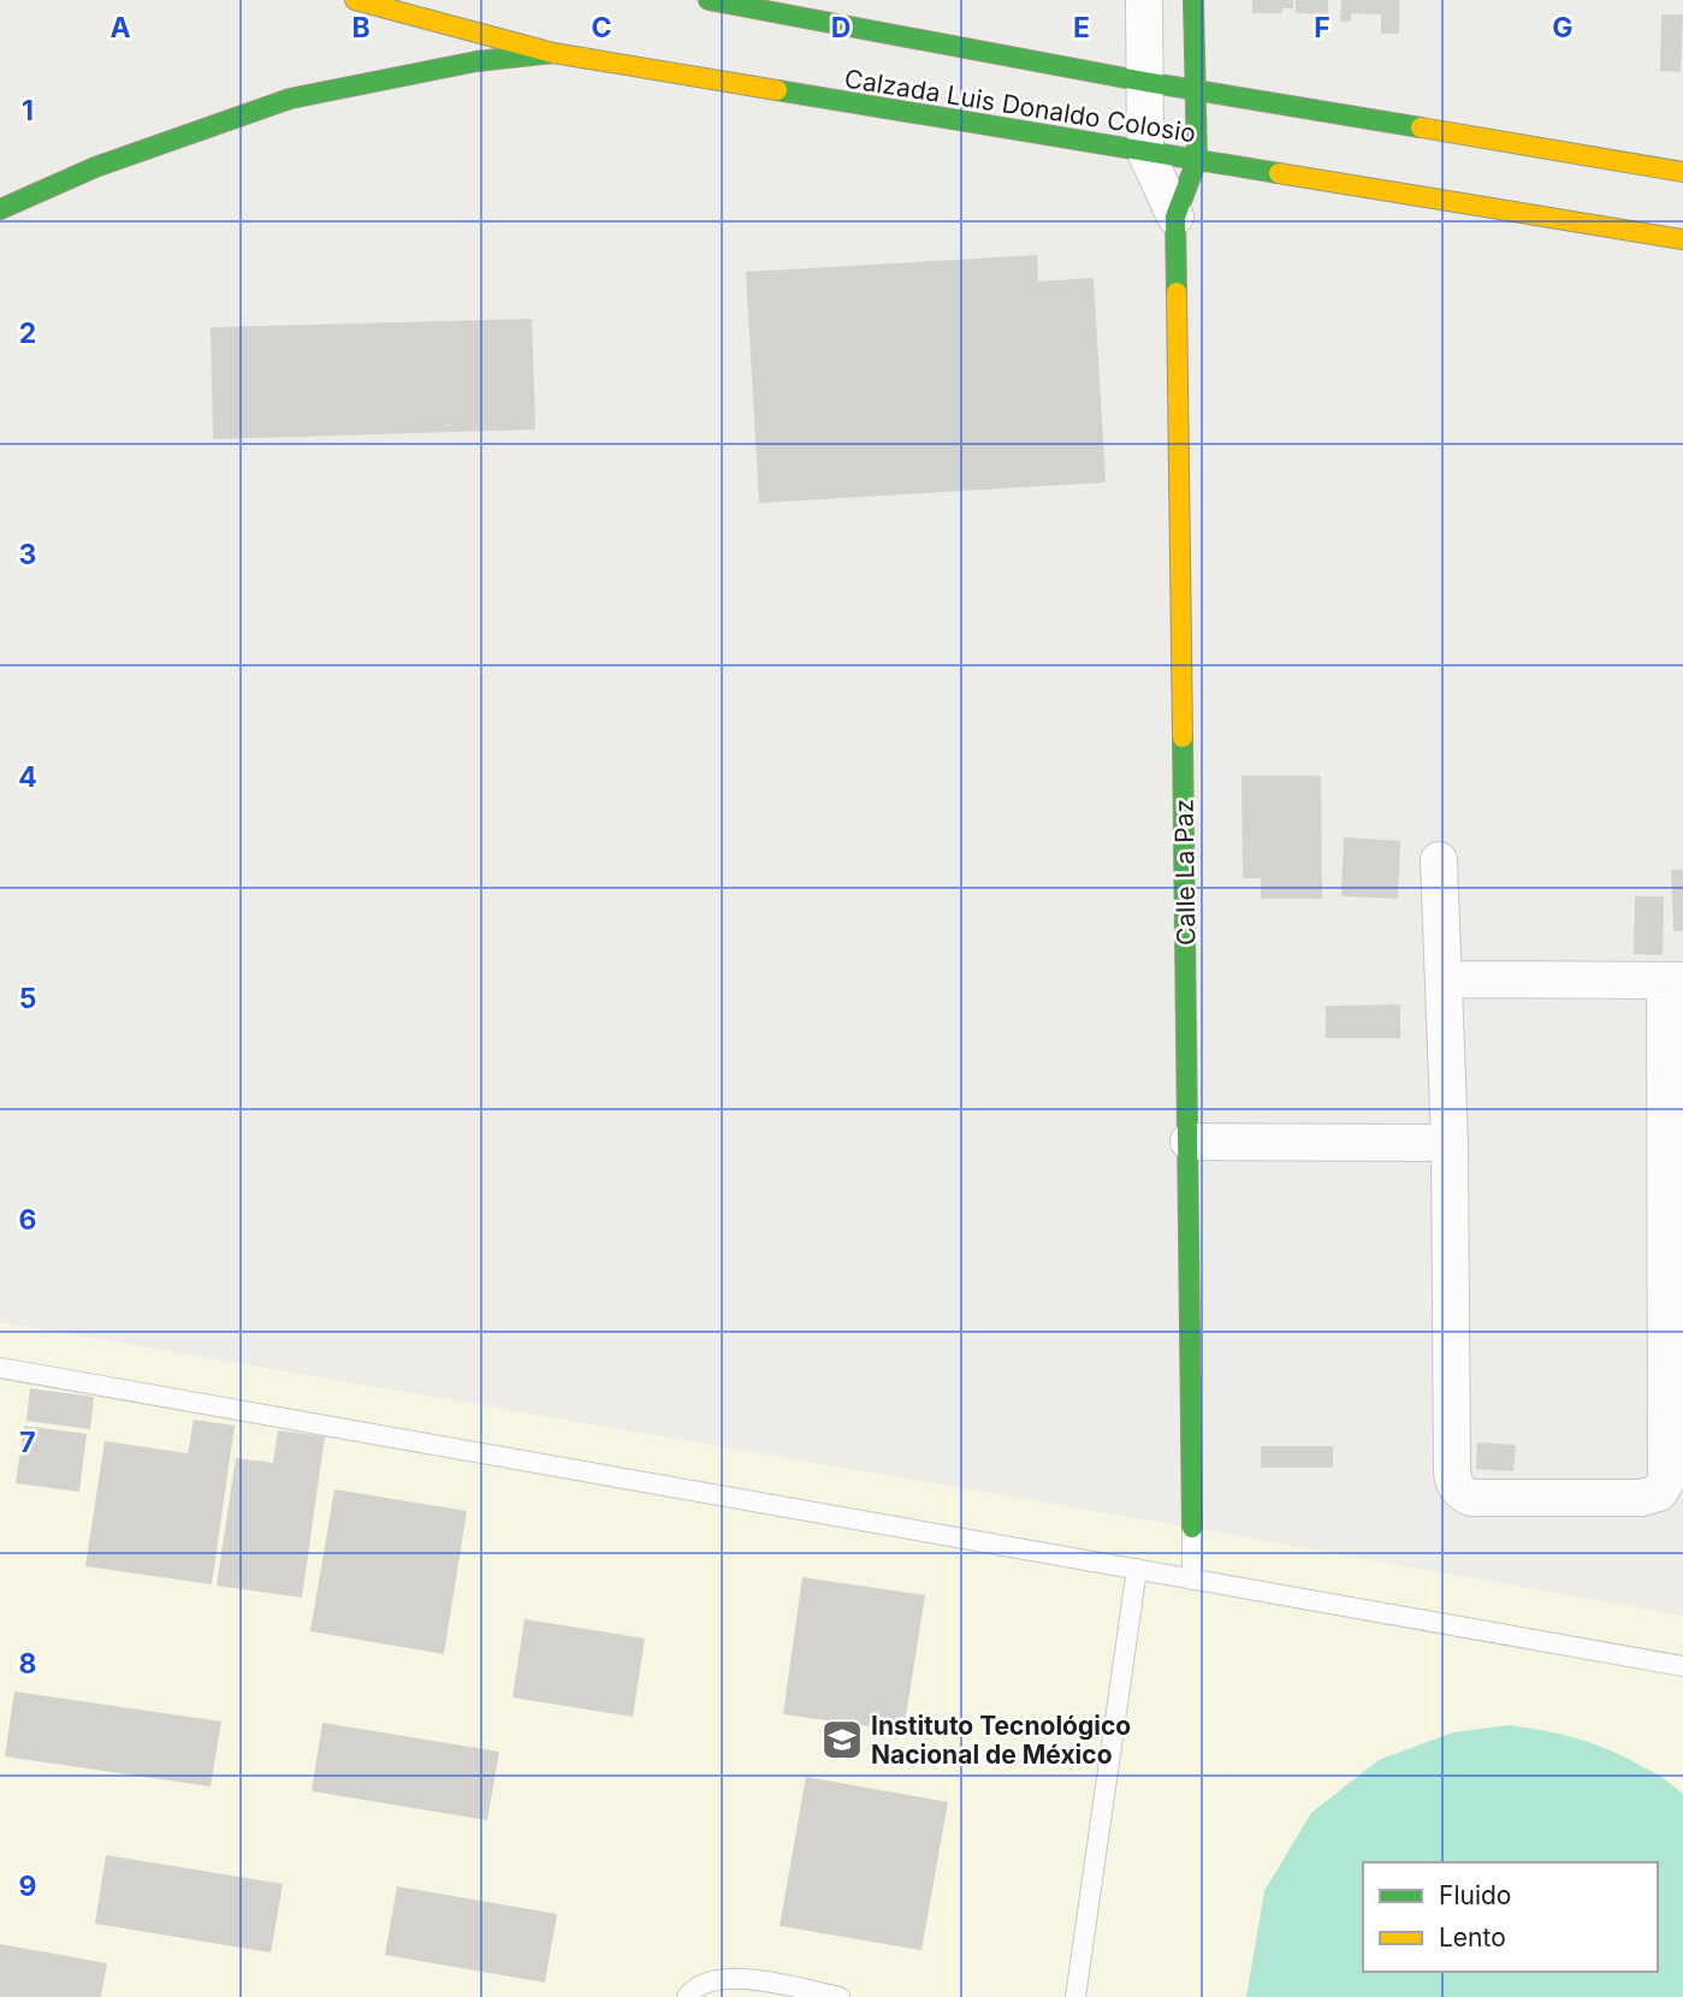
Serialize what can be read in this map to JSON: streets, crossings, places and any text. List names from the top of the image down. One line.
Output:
{"streets":{"main road":["Calzada Luis Donaldo Colosio","Calle La Paz"]},"crossings":[["Calzada Luis Donaldo Colosio","Calle La Paz"]],"places":{"school or university":["Instituto Tecnológico Nacional de México"]},"legend":["Fluido","Lento"],"grid":{"columns":["A","B","C","D","E","F","G"],"rows":["1","2","3","4","5","6","7","8","9"]}}
